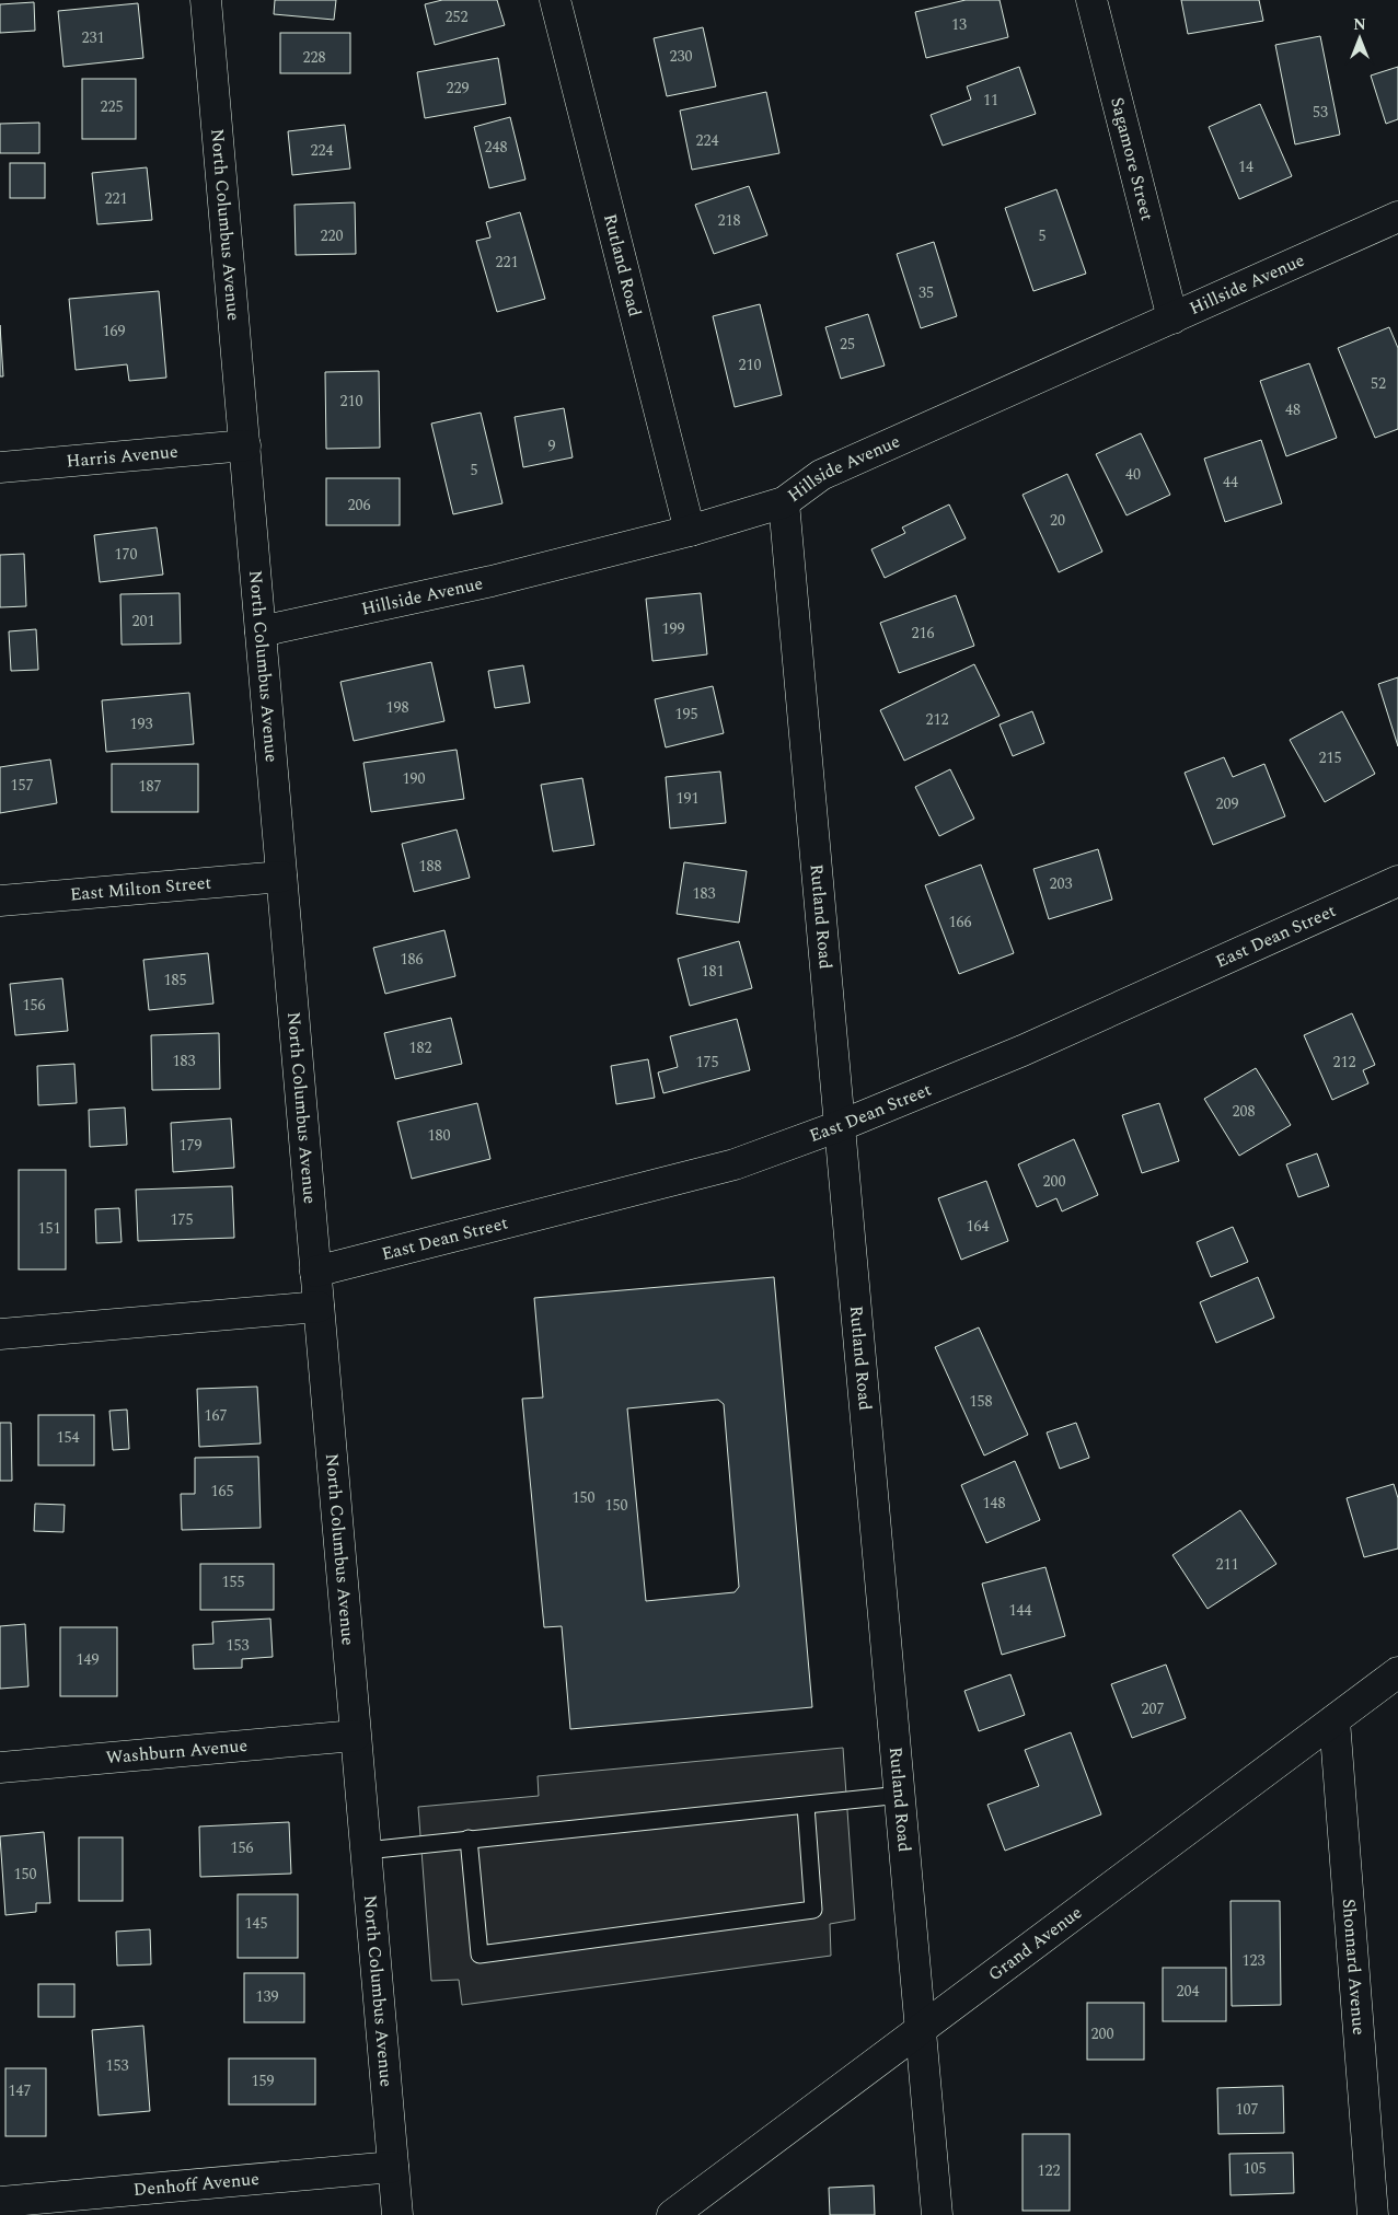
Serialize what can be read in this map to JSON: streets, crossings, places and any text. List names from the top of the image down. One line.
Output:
{"streets":{"street":["Sagamore Street","North Columbus Avenue","Rutland Road","Hillside Avenue","Harris Avenue","East Milton Street","East Dean Street","Washburn Avenue","Grand Avenue","Shonnard Avenue","Denhoff Avenue"]},"crossings":[["Sagamore Street","Hillside Avenue"],["North Columbus Avenue","Hillside Avenue"],["North Columbus Avenue","Harris Avenue"],["North Columbus Avenue","East Milton Street"],["North Columbus Avenue","East Dean Street"],["North Columbus Avenue","Washburn Avenue"],["North Columbus Avenue","Denhoff Avenue"],["Rutland Road","Hillside Avenue"],["Rutland Road","East Dean Street"],["Rutland Road","Grand Avenue"],["Grand Avenue","Shonnard Avenue"]],"house_numbers":["252","13","231","230","228","229","11","225","53","224","248","224","14","221","218","220","5","221","35","169","25","210","52","210","48","9","5","40","44","206","20","170","201","199","216","198","195","212","193","215","190","157","187","191","209","188","203","183","166","186","181","185","156","182","183","175","212","208","180","179","200","175","164","151","158","167","154","165","150","148","150","211","155","144","153","149","207","156","150","145","123","204","139","200","153","159","147","107","105","122"],"north":"top"}
